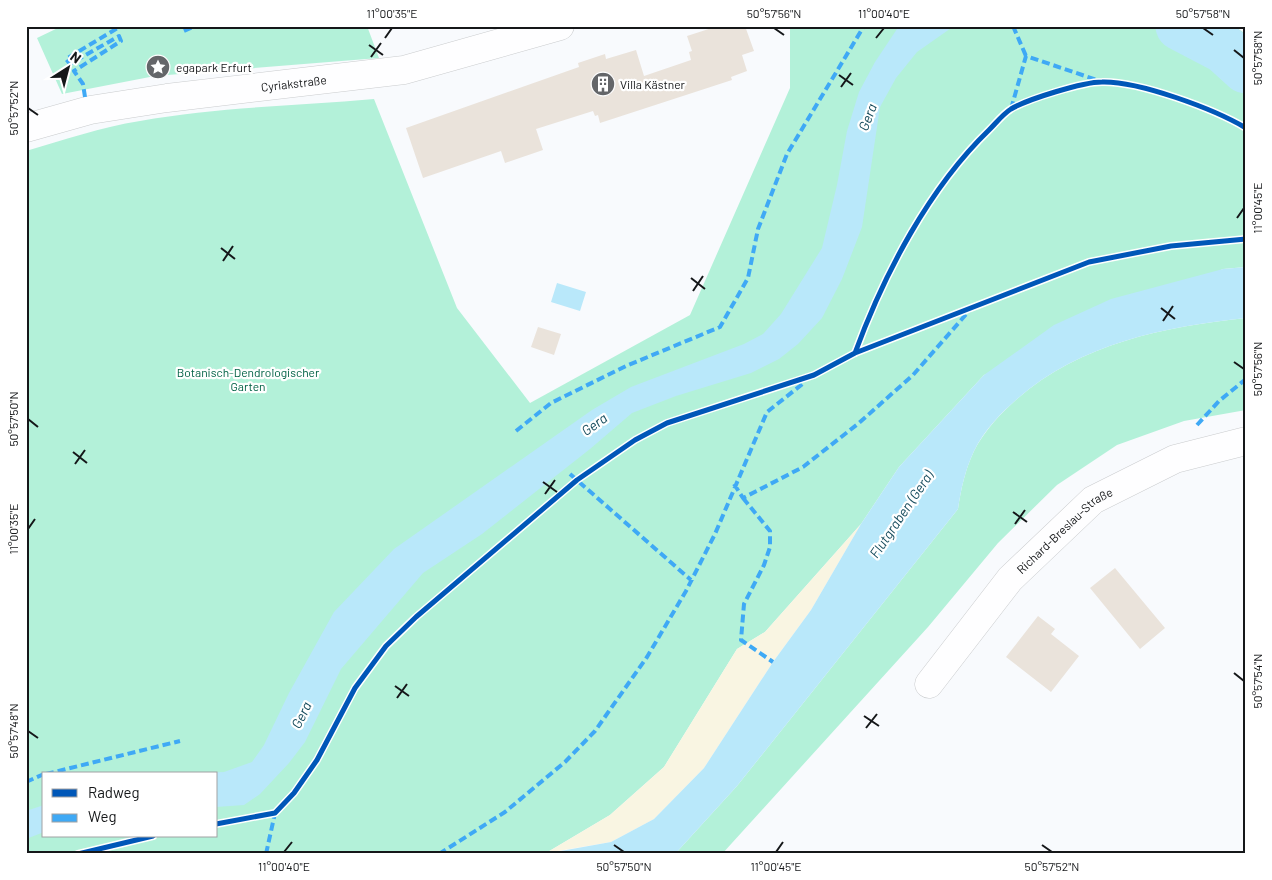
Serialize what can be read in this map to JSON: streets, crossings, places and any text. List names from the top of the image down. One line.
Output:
{"streets":{"street":["Cyriakstraße","Richard-Breslau-Straße"]},"water":["Gera","Flutgraben (Gera)"],"parks":["Botanisch-Dendrologischer Garten"],"places":{"place":["egapark Erfurt"],"building":["Villa Kästner"]},"legend":["Radweg","Weg"],"north":"top right","coordinates":["11°00'35\"E","50°57'56\"N","11°00'40\"E","50°57'58\"N","50°57'52\"N","11°00'45\"E","50°57'50\"N","50°57'54\"N","50°57'48\"N"]}
